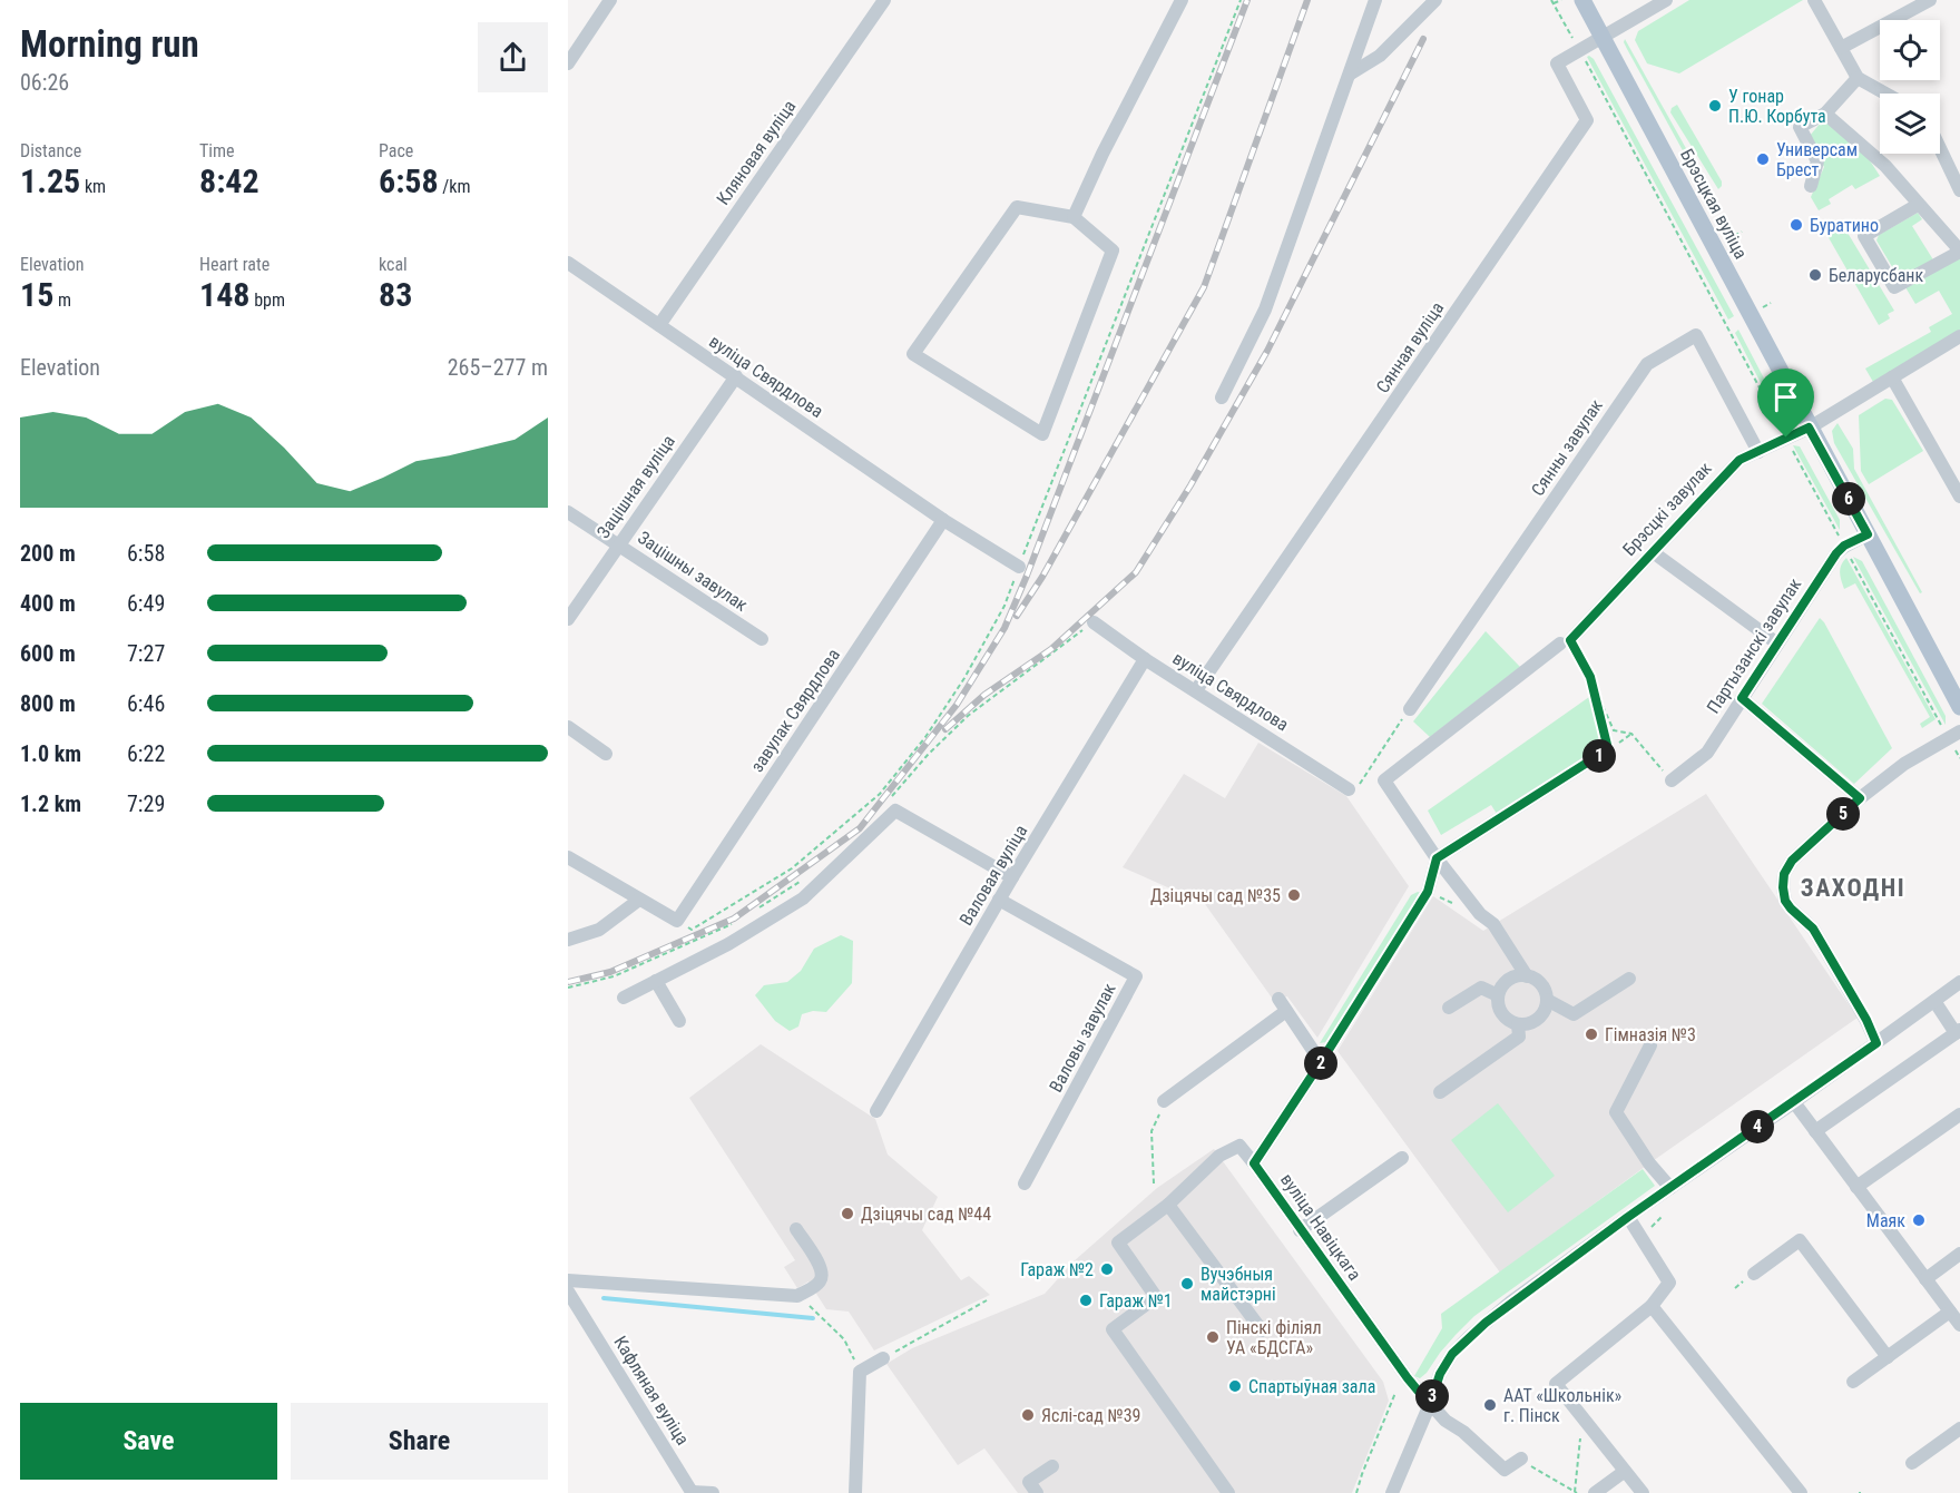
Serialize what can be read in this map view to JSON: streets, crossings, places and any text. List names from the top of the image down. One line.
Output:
{"streets":{"main road":["Брэсцкая вуліца"],"street":["Кляновая вуліца","Сянная вуліца","вуліца Свярдлова","Сянны завулак","Зацішная вуліца","Брэсцкі завулак","Зацішны завулак","Партызанскі завулак","завулак Свярдлова","Валовая вуліца","Валовы завулак","вуліца Навіцкага","Кафляная вуліца"]},"crossings":[["Кляновая вуліца","вуліца Свярдлова"],["Брэсцкая вуліца","Сянная вуліца"],["Брэсцкая вуліца","Брэсцкі завулак"],["Брэсцкая вуліца","Партызанскі завулак"],["Сянная вуліца","вуліца Свярдлова"],["вуліца Свярдлова","Зацішная вуліца"],["вуліца Свярдлова","завулак Свярдлова"],["вуліца Свярдлова","Валовая вуліца"],["Сянны завулак","Брэсцкі завулак"],["Зацішная вуліца","Зацішны завулак"],["Валовая вуліца","Валовы завулак"]],"districts":["ЗАХОДНІ"],"places":["У гонар П.Ю. Корбута","Универсам Брест","Буратино","Беларусбанк","Дзіцячы сад №35","Гімназія №3","Дзіцячы сад №44","Маяк","Гараж №2","Вучэбныя майстэрні","Гараж №1","Пінскі філіял УА «БДСГА»","Спартыўная зала","ААТ «Школьнік» г. Пінск","Яслі-сад №39"],"page":{"heading":["Morning run","06:26"],"stats":[["Distance","1.25 km"],["Time","8:42"],["Pace","6:58 /km"],["Elevation","15 m"],["Heart rate","148 bpm"],["kcal","83"]],"chart":["Elevation","265–277 m"],"pins":["6","1","5","2","4","3"],"list":[{"name":"200 m","note":"6:58"},{"name":"400 m","note":"6:49"},{"name":"600 m","note":"7:27"},{"name":"800 m","note":"6:46"},{"name":"1.0 km","note":"6:22"},{"name":"1.2 km","note":"7:29"}],"buttons":["Save","Share"]}}
